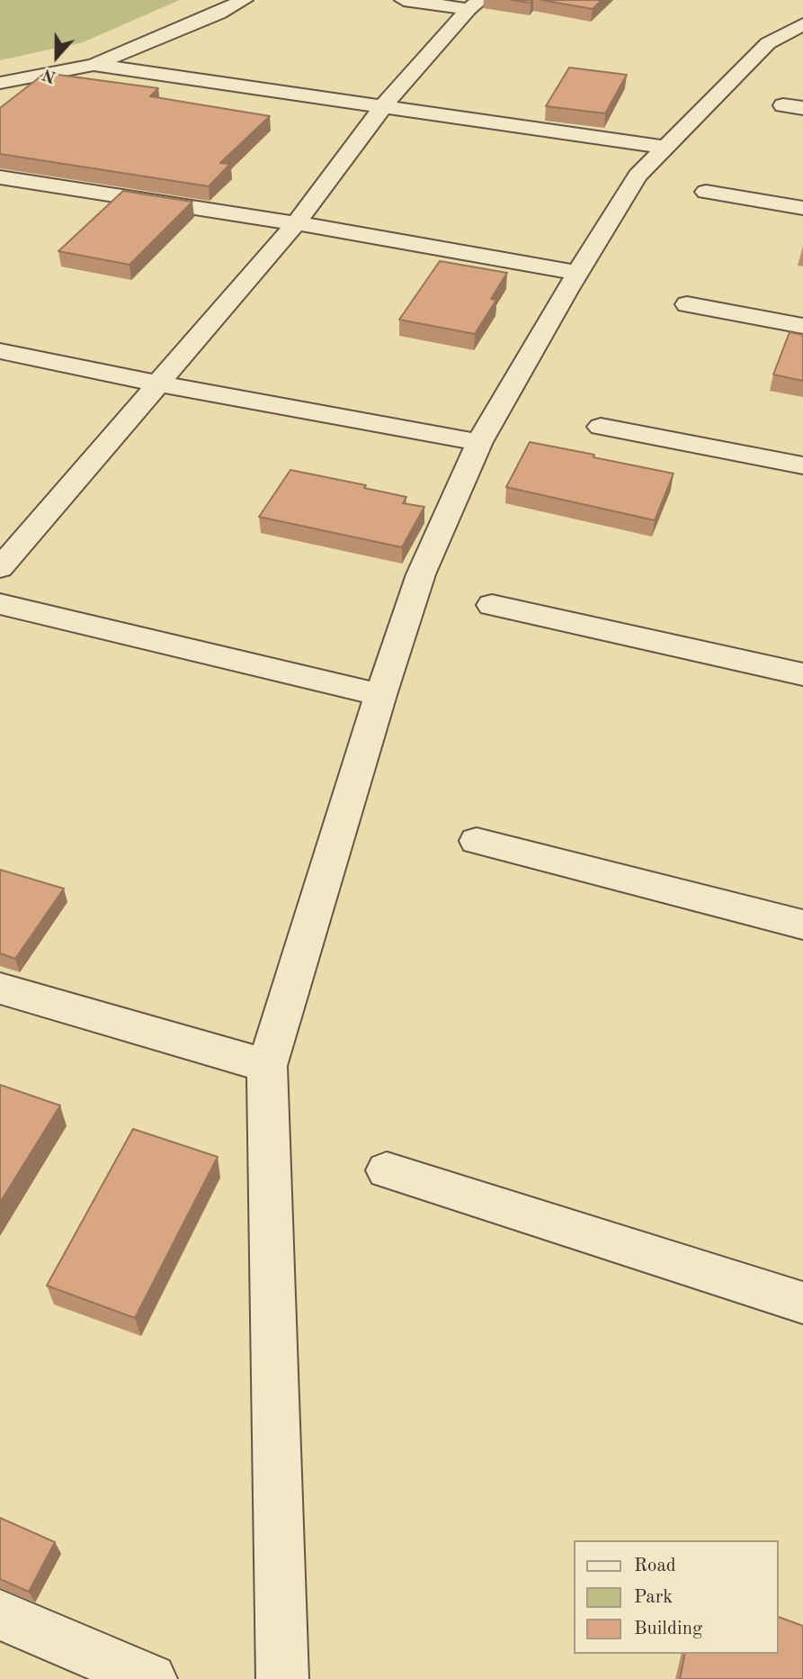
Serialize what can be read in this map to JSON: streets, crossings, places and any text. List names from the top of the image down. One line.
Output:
{"legend":["Road","Park","Building"],"north":"bottom"}
